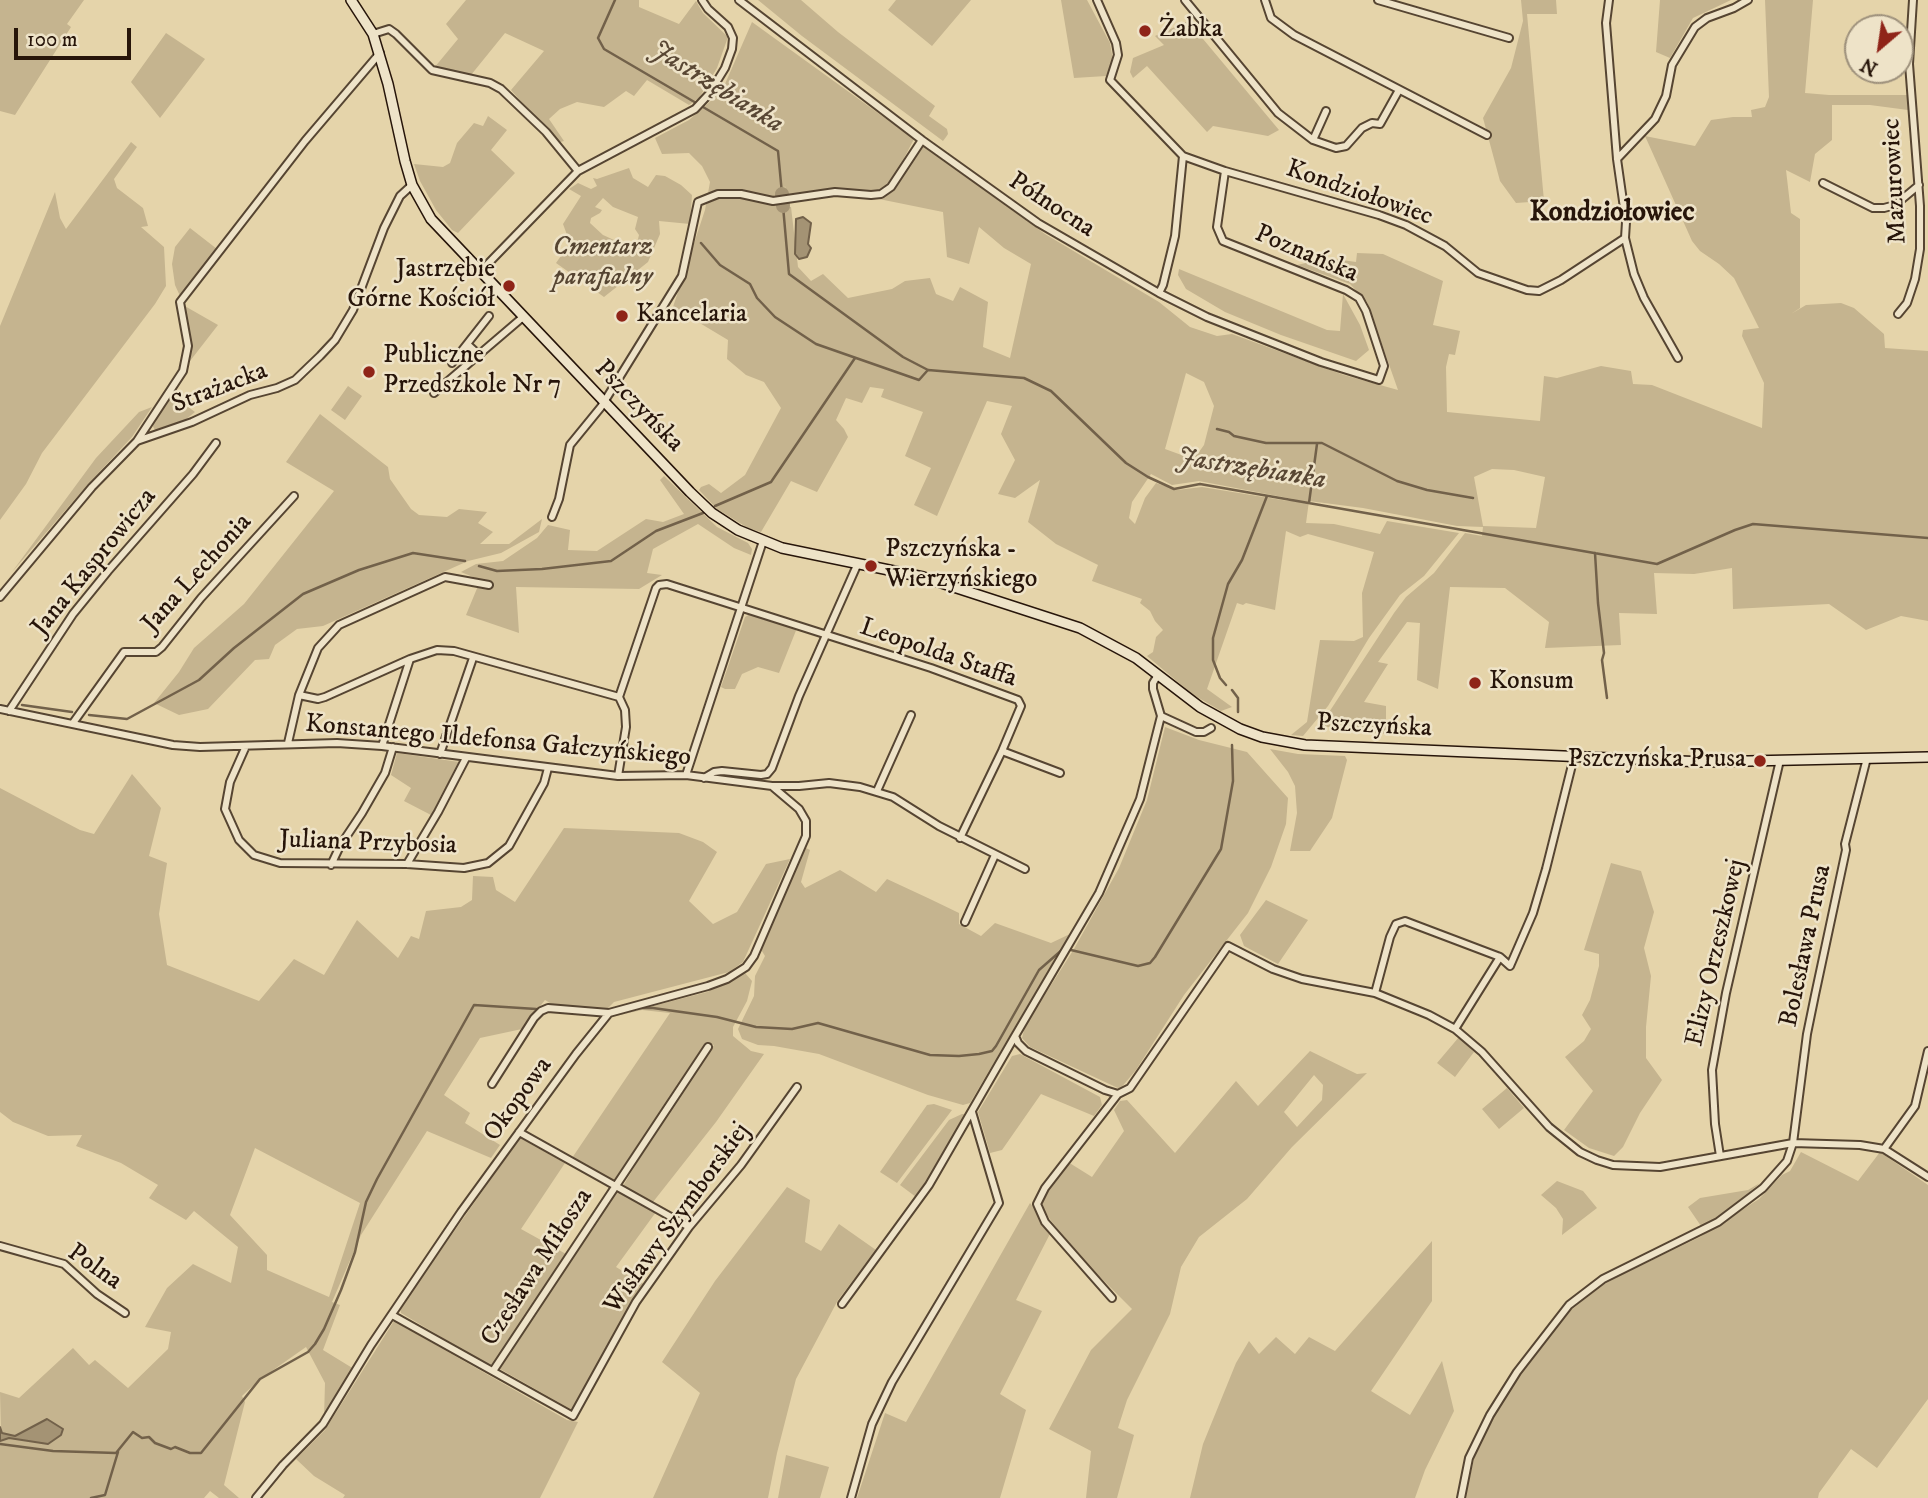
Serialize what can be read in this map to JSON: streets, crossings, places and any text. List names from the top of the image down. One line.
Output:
{"streets":{"street":["Mazurowiec","Kondziołowiec","Północna","Poznańska","Strażacka","Pszczyńska","Jana Kasprowicza","Jana Lechonia","Leopolda Staffa","Konstantego Ildefonsa Gałczyńskiego","Juliana Przybosia","Bolesława Prusa","Elizy Orzeszkowej","Okopowa","Wisławy Szymborskiej","Polna","Czesława Miłosza"]},"crossings":[["Kondziołowiec","Poznańska"],["Północna","Poznańska"],["Strażacka","Pszczyńska"],["Pszczyńska","Bolesława Prusa"],["Pszczyńska","Elizy Orzeszkowej"],["Jana Kasprowicza","Konstantego Ildefonsa Gałczyńskiego"],["Jana Lechonia","Konstantego Ildefonsa Gałczyńskiego"],["Leopolda Staffa","Konstantego Ildefonsa Gałczyńskiego"],["Konstantego Ildefonsa Gałczyńskiego","Juliana Przybosia"],["Okopowa","Wisławy Szymborskiej"],["Okopowa","Czesława Miłosza"],["Wisławy Szymborskiej","Czesława Miłosza"]],"districts":["Kondziołowiec"],"water":["Jastrzębianka"],"parks":["Cmentarz parafialny"],"places":["Żabka","Jastrzębie Górne Kościół","Kancelaria","Publiczne Przedszkole Nr 7","Pszczyńska - Wierzyńskiego","Konsum","Pszczyńska Prusa"],"scale_bar":"100 m","north":"bottom left"}
